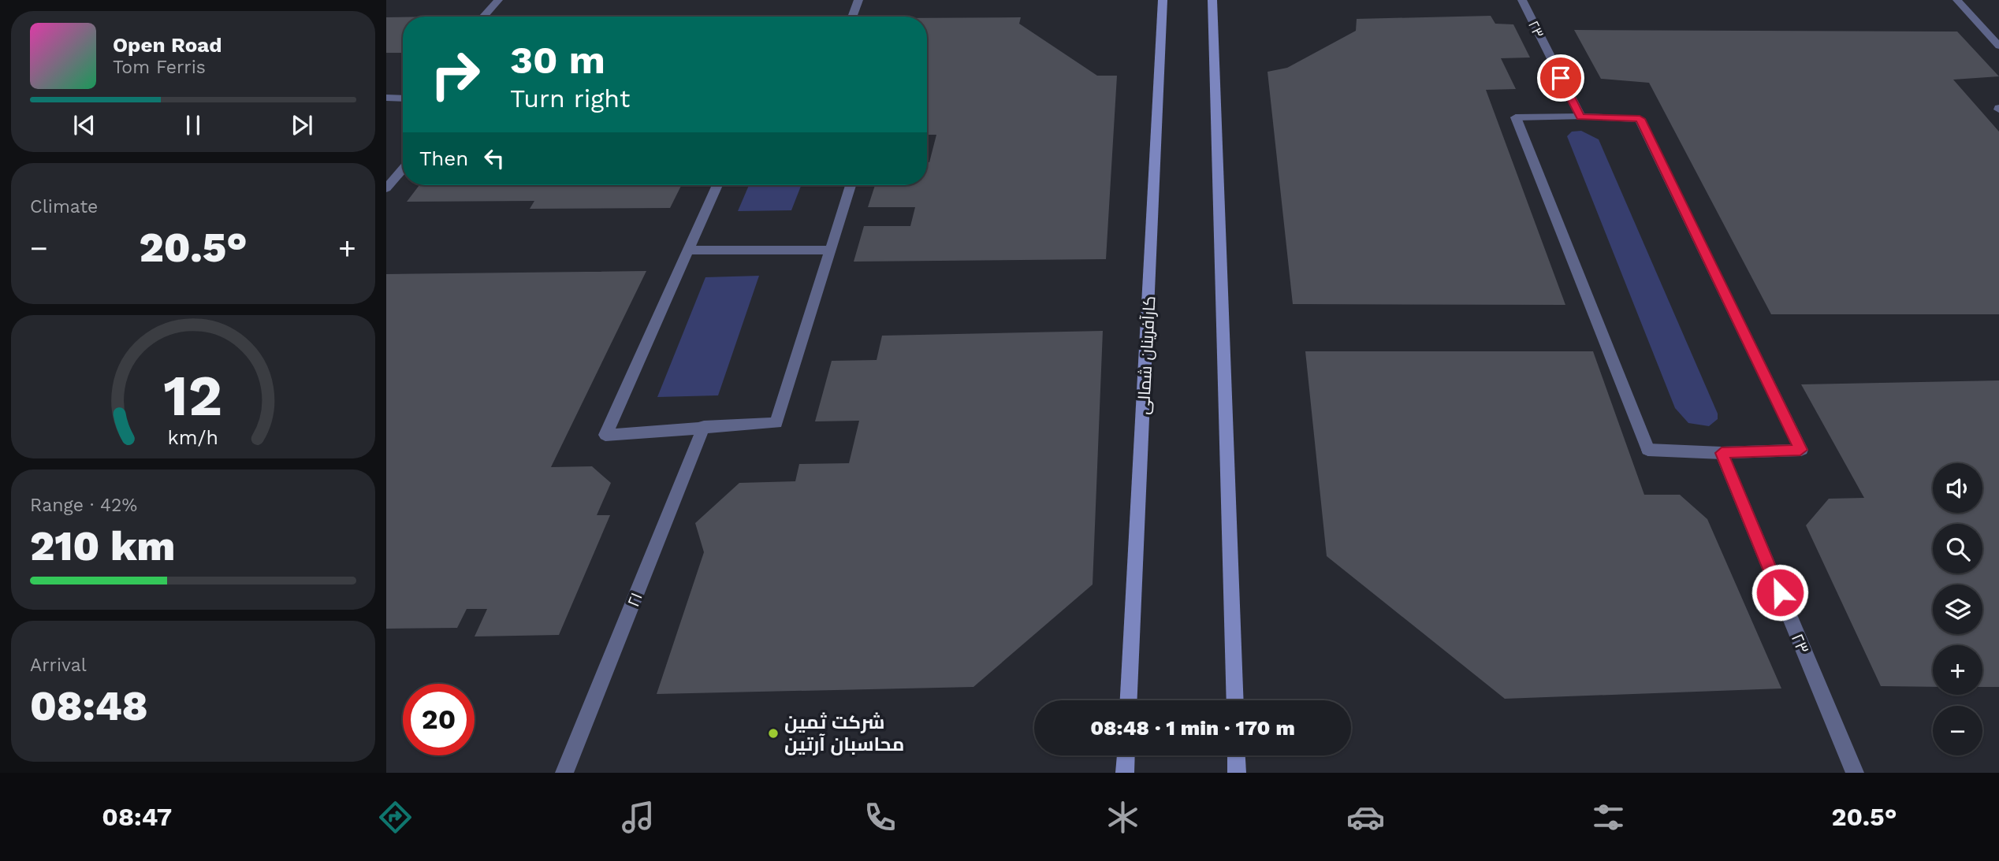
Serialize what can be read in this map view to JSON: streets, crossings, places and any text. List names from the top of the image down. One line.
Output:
{"streets":{"street":["۲۳","کارآفرینان شمالی","۲۱"]},"places":["شرکت ثمین محاسبان آرتین"],"page":{"turn":["30 m","Turn right"],"song":["Open Road","Tom Ferris"],"then":"Then","tile":["Climate",["Range · 42%","210 km"],["Arrival","08:48"]],"heat":["−","20.5°","+"],"map_buttons":["+","−"],"limit":"20","trip":"08:48 · 1 min · 170 m","tabs":["08:47","20.5°"],"gauge":["12","km/h"]}}
